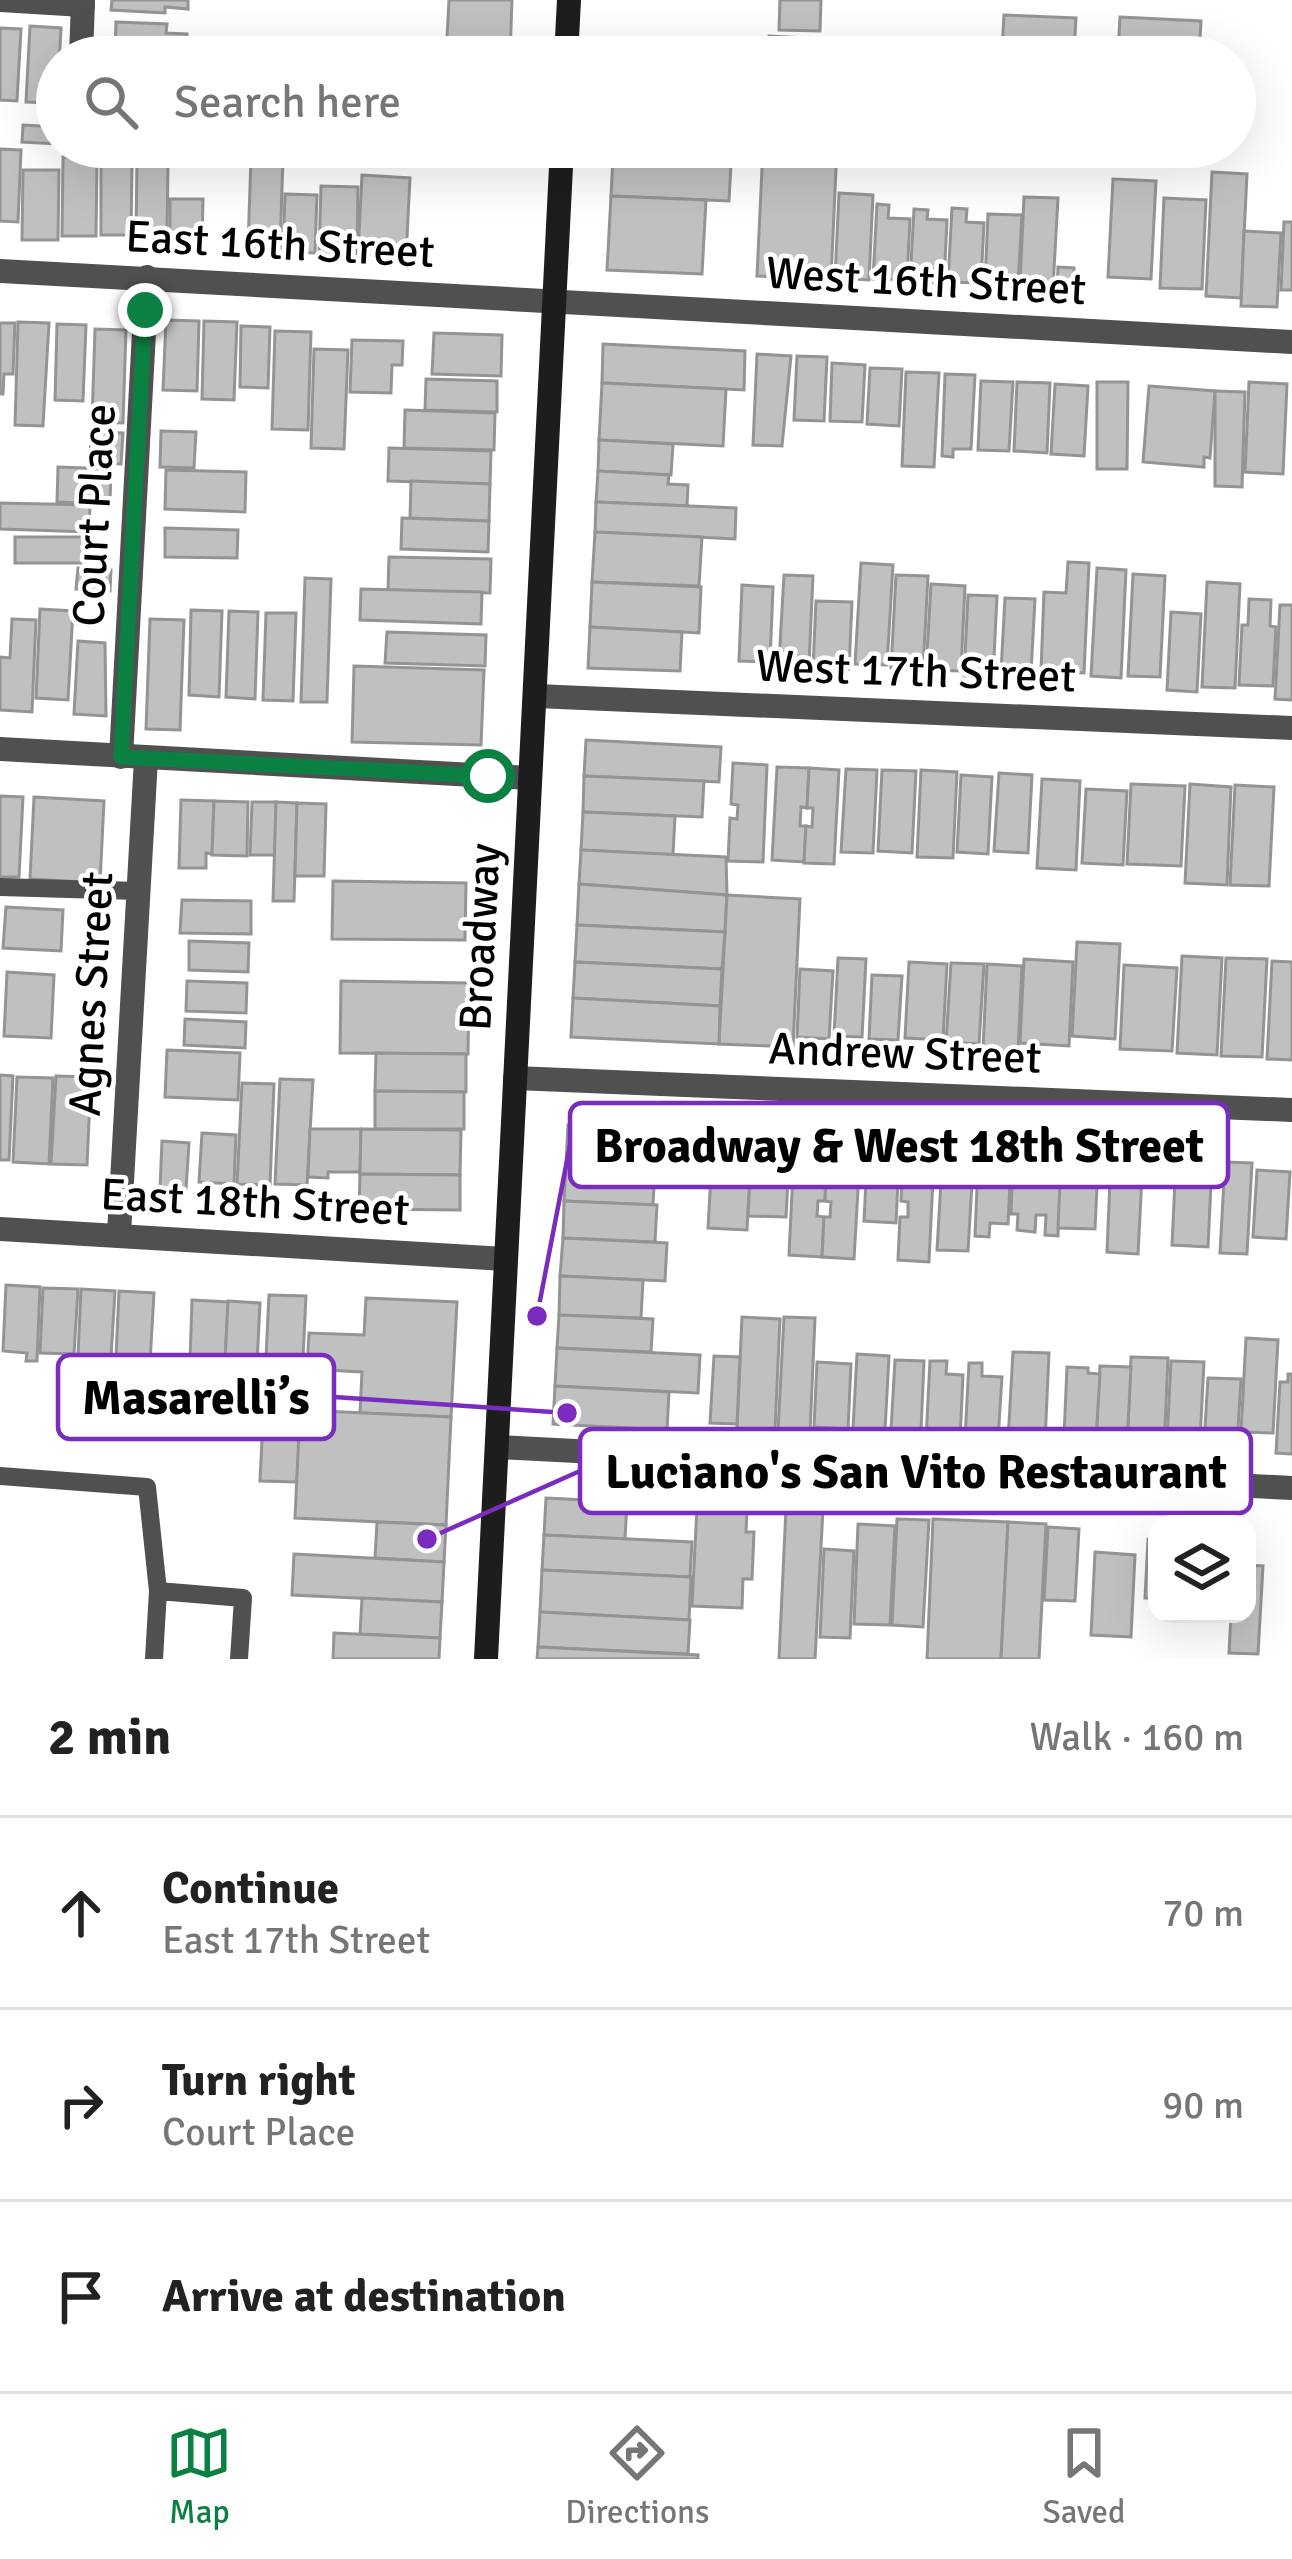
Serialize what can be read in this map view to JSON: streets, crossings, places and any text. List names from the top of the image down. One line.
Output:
{"streets":{"street":["East 16th Street","West 16th Street","Court Place","West 17th Street","Broadway","Agnes Street","Andrew Street","East 18th Street"]},"crossings":[["East 16th Street","West 16th Street"],["East 16th Street","Court Place"],["East 16th Street","Broadway"],["West 16th Street","Broadway"],["Court Place","Agnes Street"],["West 17th Street","Broadway"],["Broadway","Andrew Street"],["Broadway","East 18th Street"],["Agnes Street","East 18th Street"]],"places":["Broadway & West 18th Street","Masarelli’s","Luciano's San Vito Restaurant"],"page":{"search":"Search here","heading":["2 min","Walk · 160 m"],"list":[["Continue","East 17th Street","70 m"],["Turn right","Court Place","90 m"],"Arrive at destination"],"nav":["Map","Directions","Saved"]}}
